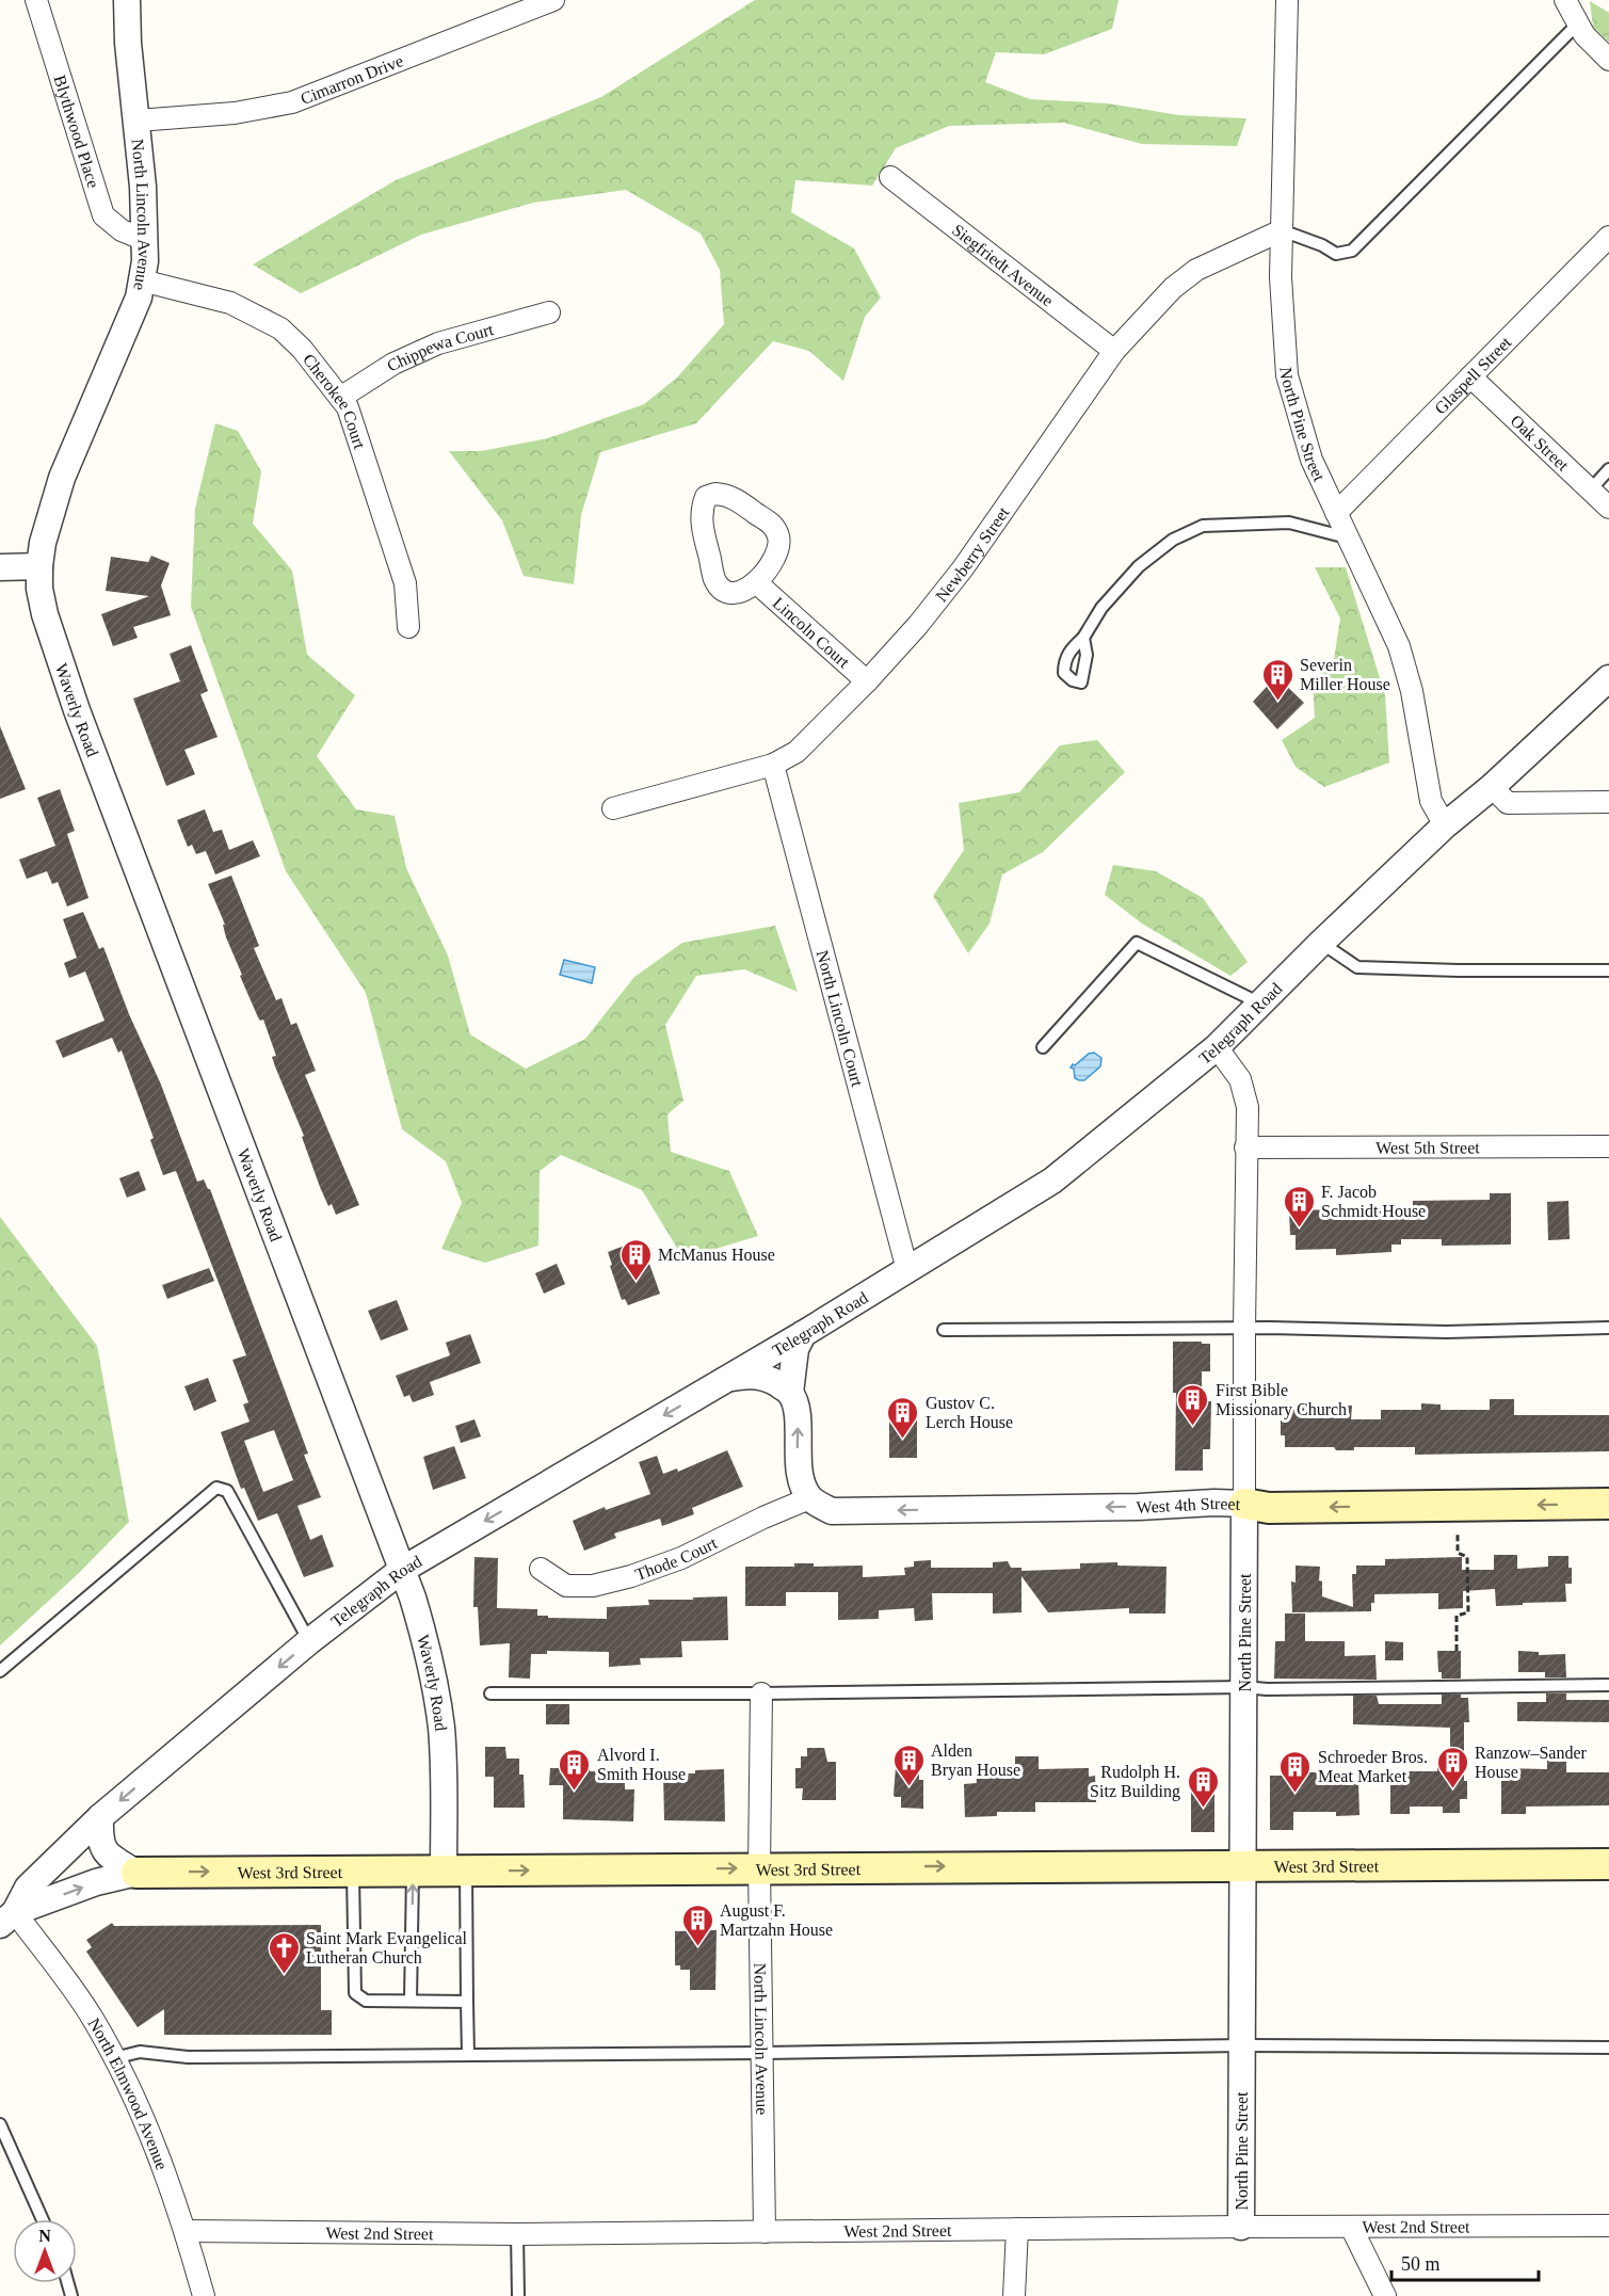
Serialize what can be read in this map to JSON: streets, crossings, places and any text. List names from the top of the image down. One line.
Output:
{"streets":{"main road":["West 4th Street","West 3rd Street"],"street":["Cimarron Drive","Blythwood Place","North Lincoln Avenue","Siegfriedt Avenue","Chippewa Court","Glaspell Street","Cherokee Court","North Pine Street","Oak Street","Newberry Street","Lincoln Court","Waverly Road","North Lincoln Court","Telegraph Road","West 5th Street","Thode Court","North Elmwood Avenue","West 2nd Street"]},"crossings":[["Cimarron Drive","North Lincoln Avenue"],["Blythwood Place","North Lincoln Avenue"],["North Lincoln Avenue","Cherokee Court"],["North Lincoln Avenue","Waverly Road"],["North Lincoln Avenue","West 3rd Street"],["North Lincoln Avenue","West 2nd Street"],["Siegfriedt Avenue","Newberry Street"],["Chippewa Court","Cherokee Court"],["Glaspell Street","North Pine Street"],["Glaspell Street","Oak Street"],["North Pine Street","Newberry Street"],["North Pine Street","Telegraph Road"],["North Pine Street","West 5th Street"],["North Pine Street","West 4th Street"],["North Pine Street","West 3rd Street"],["North Pine Street","West 2nd Street"],["Newberry Street","Lincoln Court"],["Newberry Street","North Lincoln Court"],["Waverly Road","Telegraph Road"],["Waverly Road","West 3rd Street"],["North Lincoln Court","Telegraph Road"],["Telegraph Road","West 3rd Street"],["Telegraph Road","North Elmwood Avenue"],["West 4th Street","Thode Court"],["West 3rd Street","North Elmwood Avenue"],["North Elmwood Avenue","West 2nd Street"]],"one_way":["West 4th Street","West 3rd Street"],"places":{"building":["Severin Miller House","F. Jacob Schmidt House","McManus House","First Bible Missionary Church","Gustov C. Lerch House","Alden Bryan House","Ranzow–Sander House","Alvord I. Smith House","Schroeder Bros. Meat Market","Rudolph H. Sitz Building","August F. Martzahn House"],"church":["Saint Mark Evangelical Lutheran Church"]},"scale_bar":"50 m","north":"top"}
